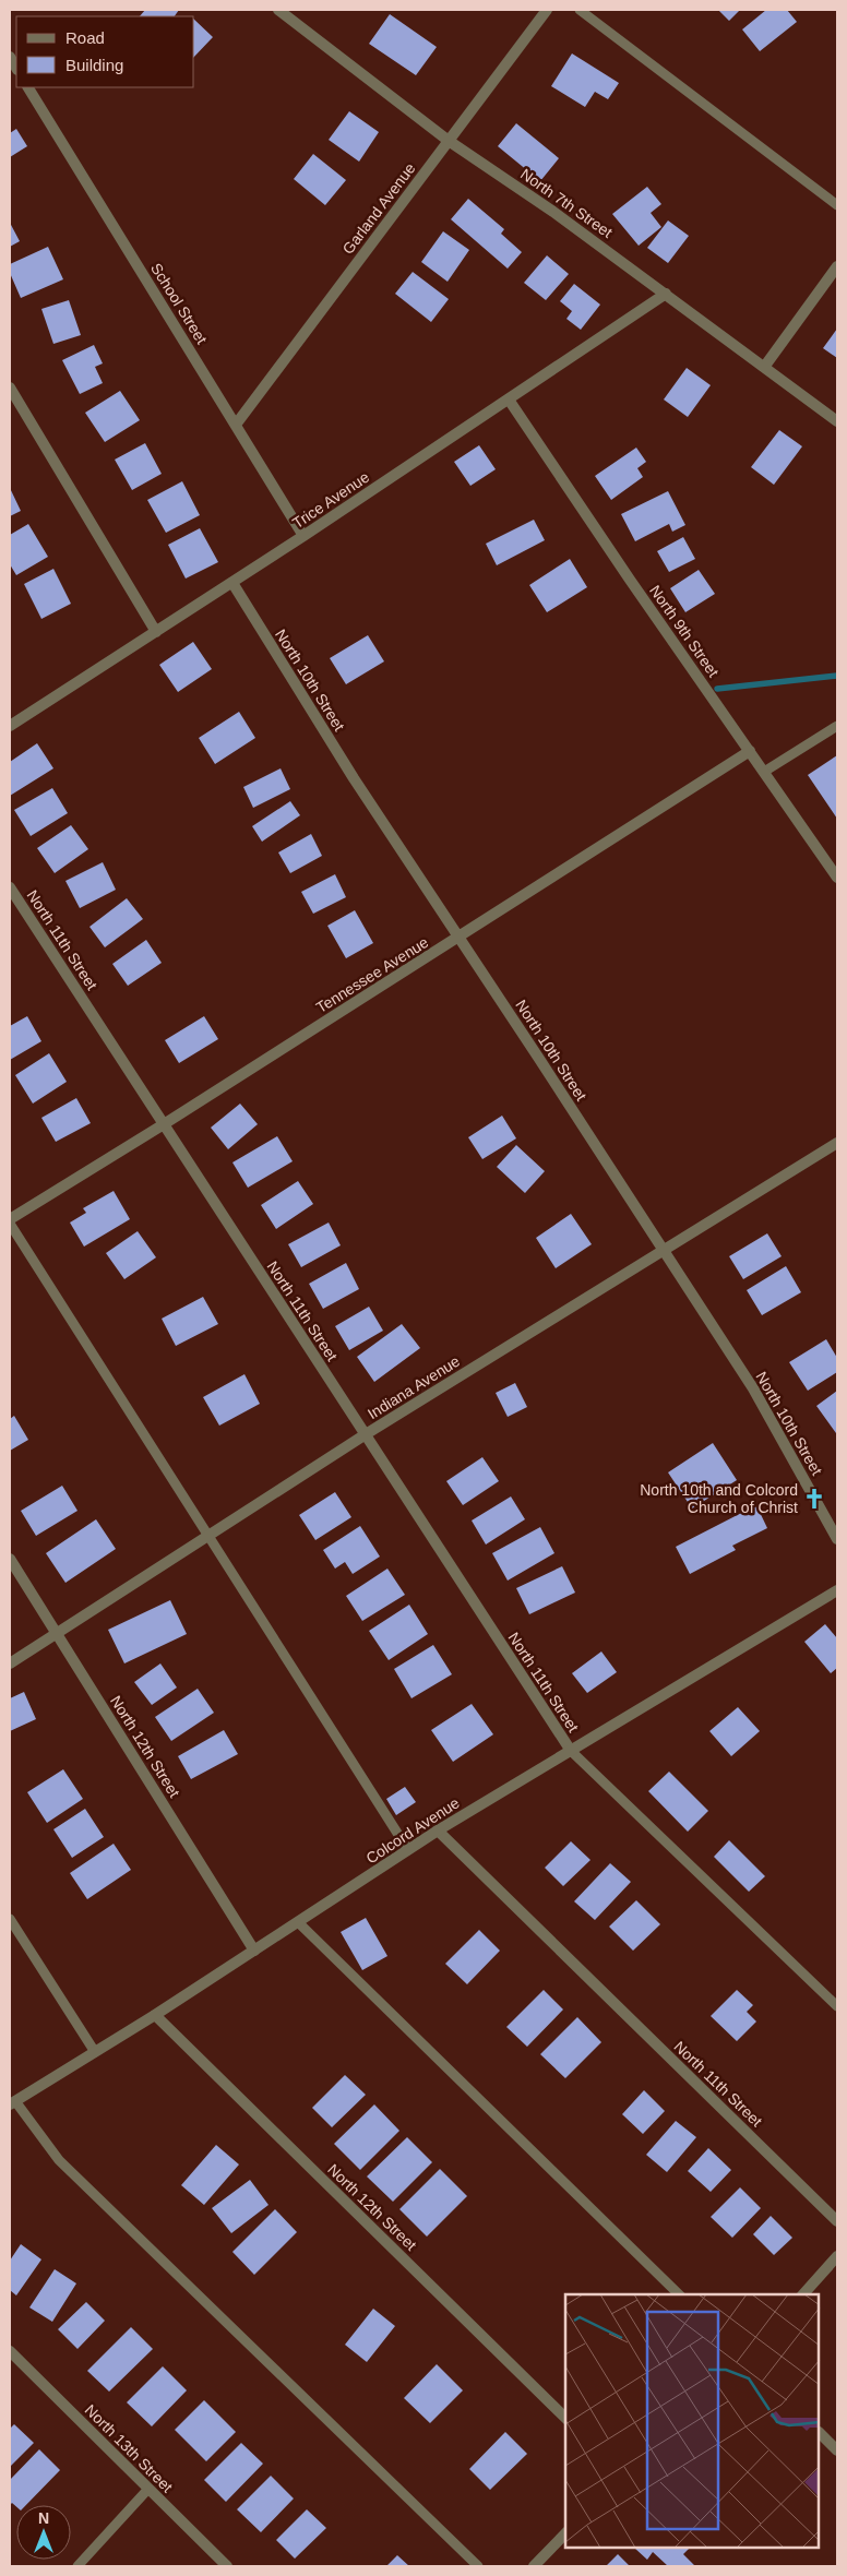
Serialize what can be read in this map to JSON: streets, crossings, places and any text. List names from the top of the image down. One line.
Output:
{"streets":{"street":["North 7th Street","Garland Avenue","School Street","Trice Avenue","North 9th Street","North 10th Street","North 11th Street","Tennessee Avenue","Indiana Avenue","North 12th Street","Colcord Avenue","North 13th Street"]},"crossings":[["North 7th Street","Garland Avenue"],["North 7th Street","Trice Avenue"],["Garland Avenue","School Street"],["School Street","Trice Avenue"],["Trice Avenue","North 9th Street"],["Trice Avenue","North 10th Street"],["North 9th Street","Tennessee Avenue"],["North 10th Street","Tennessee Avenue"],["North 10th Street","Indiana Avenue"],["North 11th Street","Tennessee Avenue"],["North 11th Street","Indiana Avenue"],["North 11th Street","Colcord Avenue"],["Indiana Avenue","North 12th Street"],["North 12th Street","Colcord Avenue"]],"places":{"church":["North 10th and Colcord Church of Christ"]},"legend":["Road","Building"],"north":"top"}
